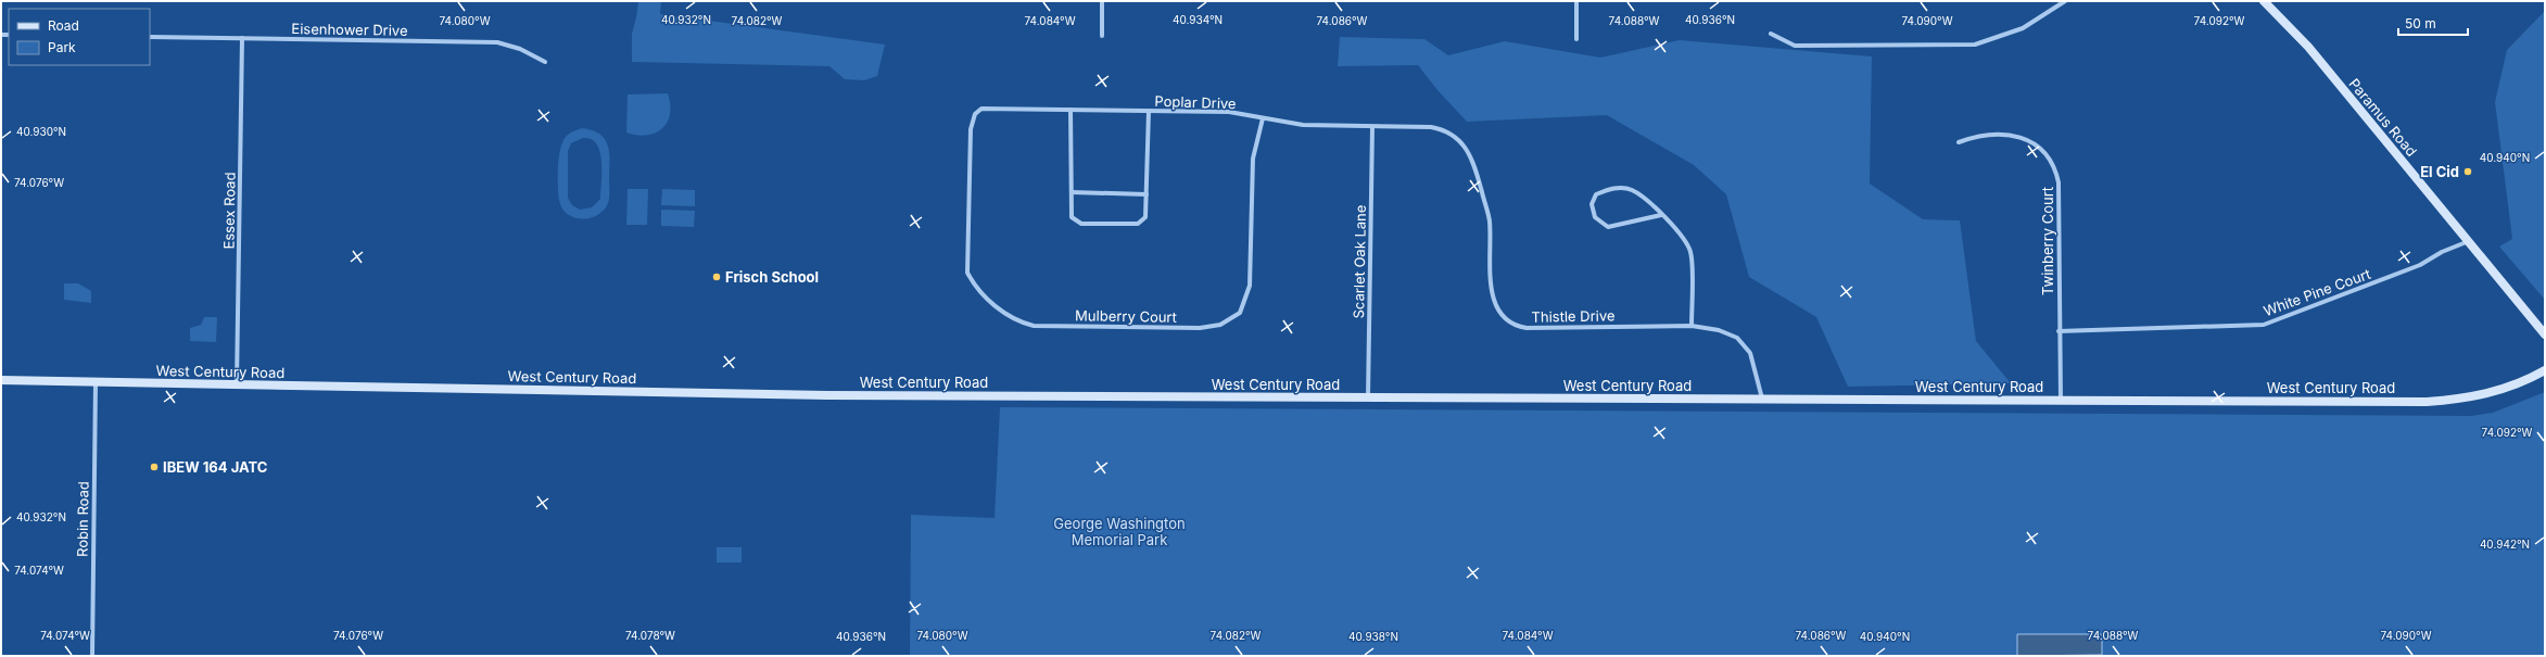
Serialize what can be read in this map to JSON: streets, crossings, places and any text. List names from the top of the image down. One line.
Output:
{"streets":{"main road":["Paramus Road","West Century Road"],"street":["Eisenhower Drive","Poplar Drive","Essex Road","Twinberry Court","Scarlet Oak Lane","White Pine Court","Mulberry Court","Thistle Drive","Robin Road"]},"crossings":[["Eisenhower Drive","Essex Road"],["Poplar Drive","Scarlet Oak Lane"],["Poplar Drive","Mulberry Court"],["Poplar Drive","Thistle Drive"],["Paramus Road","White Pine Court"],["Essex Road","West Century Road"],["Twinberry Court","White Pine Court"],["Twinberry Court","West Century Road"],["Scarlet Oak Lane","West Century Road"],["Thistle Drive","West Century Road"],["West Century Road","Robin Road"]],"parks":["George Washington Memorial Park"],"places":["El Cid","Frisch School","IBEW 164 JATC"],"legend":["Road","Park"],"scale_bar":"50 m","coordinates":["40.932°N","40.934°N","40.936°N","74.080°W","74.082°W","74.084°W","74.086°W","74.088°W","74.092°W","74.090°W","40.930°N","40.940°N","74.076°W","40.942°N","74.074°W","74.078°W","40.938°N"]}
